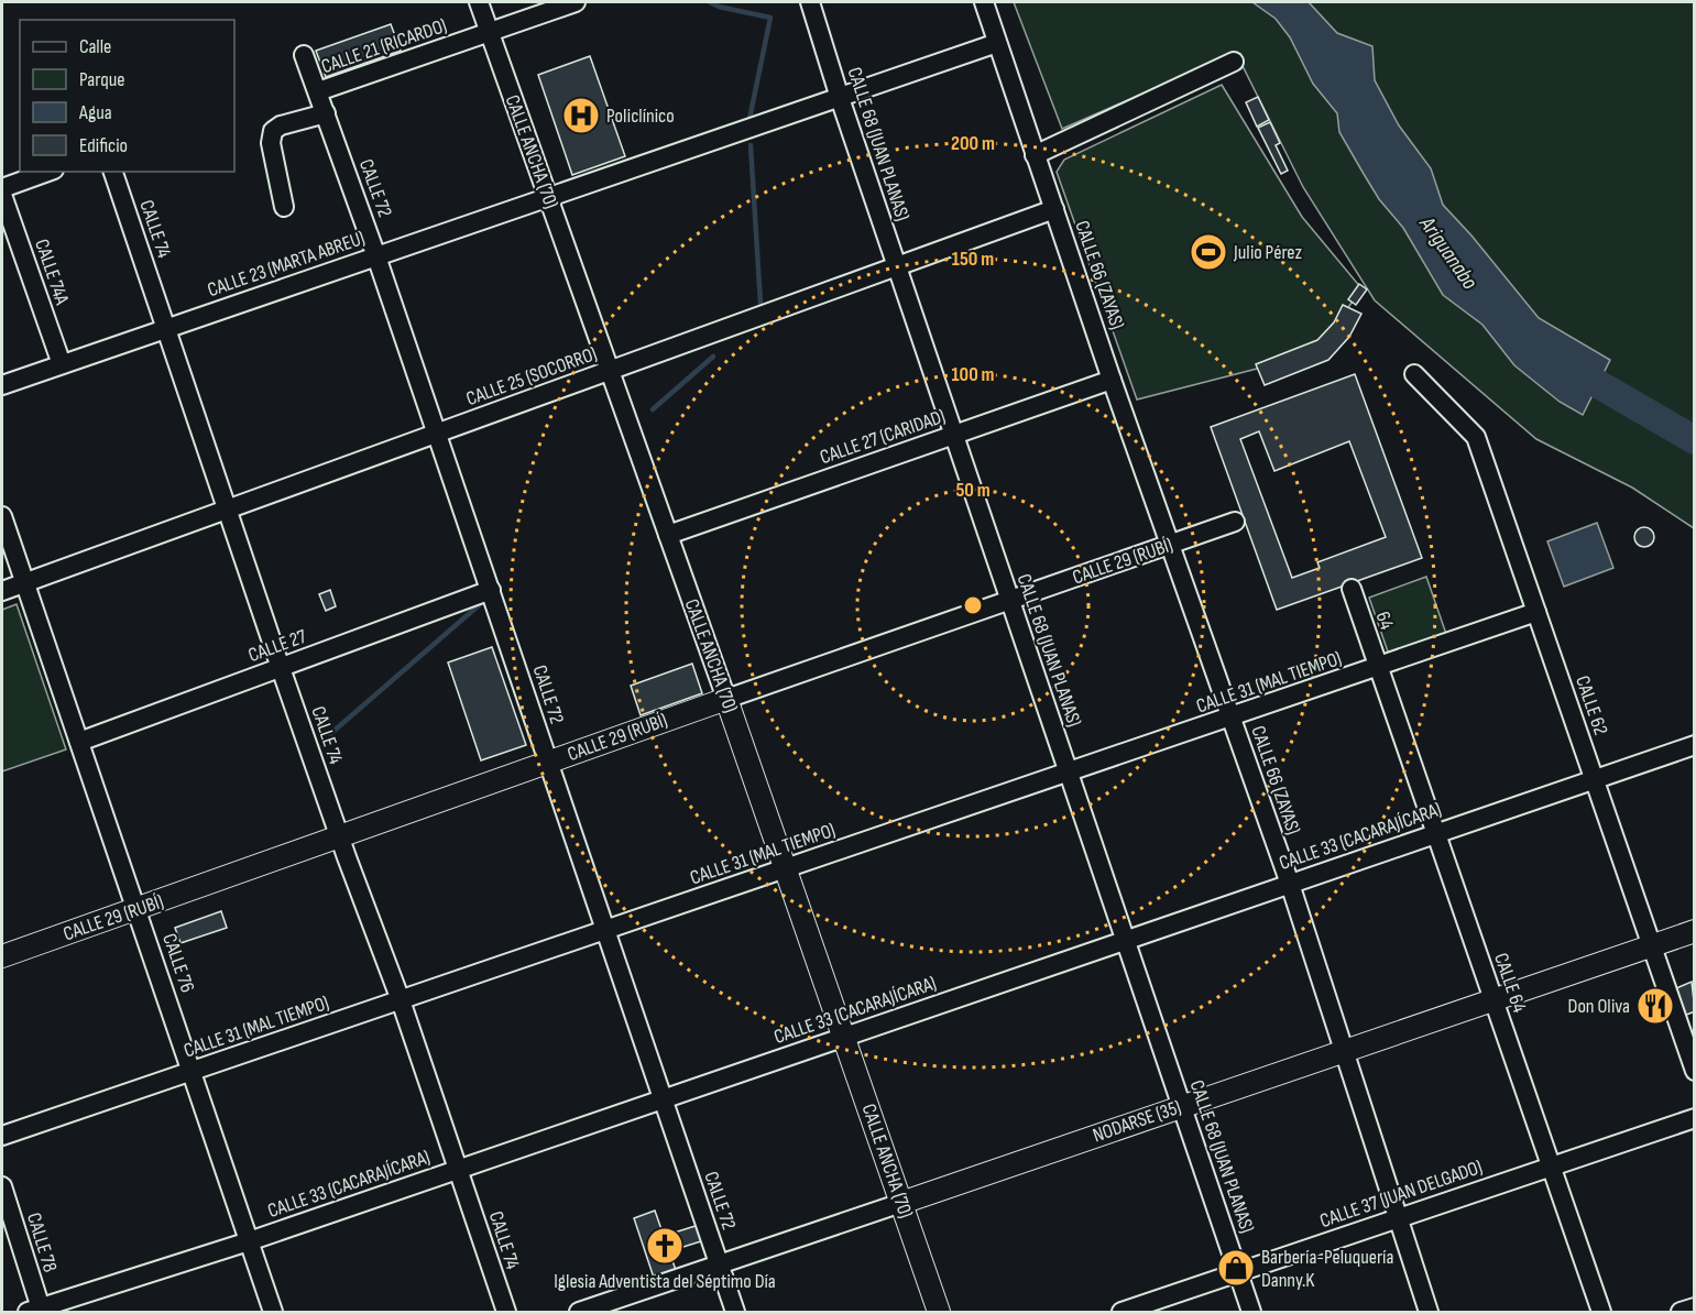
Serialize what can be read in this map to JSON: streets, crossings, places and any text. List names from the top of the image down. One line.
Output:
{"streets":{"main road":["CALLE ANCHA (70)","CALLE 29 (RUBÍ)","NODARSE (35)"],"street":["CALLE 21 (RICARDO)","CALLE 68 (JUAN PLANAS)","CALLE 72","CALLE 74","CALLE 23 (MARTA ABREU)","CALLE 74A","CALLE 66 (ZAYAS)","CALLE 25 (SOCORRO)","CALLE 27 (CARIDAD)","64","CALLE 27","CALLE 31 (MAL TIEMPO)","CALLE 62","CALLE 33 (CACARAJÍCARA)","CALLE 76","CALLE 64","CALLE 37 (JUAN DELGADO)","CALLE 78"]},"crossings":[["CALLE 21 (RICARDO)","CALLE ANCHA (70)"],["CALLE 21 (RICARDO)","CALLE 72"],["CALLE 68 (JUAN PLANAS)","CALLE 23 (MARTA ABREU)"],["CALLE 68 (JUAN PLANAS)","CALLE 25 (SOCORRO)"],["CALLE 68 (JUAN PLANAS)","CALLE 27 (CARIDAD)"],["CALLE 68 (JUAN PLANAS)","CALLE 29 (RUBÍ)"],["CALLE 68 (JUAN PLANAS)","CALLE 31 (MAL TIEMPO)"],["CALLE 68 (JUAN PLANAS)","CALLE 33 (CACARAJÍCARA)"],["CALLE 68 (JUAN PLANAS)","NODARSE (35)"],["CALLE 68 (JUAN PLANAS)","CALLE 37 (JUAN DELGADO)"],["CALLE ANCHA (70)","CALLE 23 (MARTA ABREU)"],["CALLE ANCHA (70)","CALLE 25 (SOCORRO)"],["CALLE ANCHA (70)","CALLE 27 (CARIDAD)"],["CALLE ANCHA (70)","CALLE 29 (RUBÍ)"],["CALLE ANCHA (70)","CALLE 31 (MAL TIEMPO)"],["CALLE ANCHA (70)","CALLE 33 (CACARAJÍCARA)"],["CALLE ANCHA (70)","NODARSE (35)"],["CALLE 72","CALLE 23 (MARTA ABREU)"],["CALLE 72","CALLE 25 (SOCORRO)"],["CALLE 72","CALLE 29 (RUBÍ)"],["CALLE 72","CALLE 27"],["CALLE 72","CALLE 31 (MAL TIEMPO)"],["CALLE 72","CALLE 33 (CACARAJÍCARA)"],["CALLE 72","NODARSE (35)"],["CALLE 74","CALLE 23 (MARTA ABREU)"],["CALLE 74","CALLE 25 (SOCORRO)"],["CALLE 74","CALLE 29 (RUBÍ)"],["CALLE 74","CALLE 27"],["CALLE 74","CALLE 31 (MAL TIEMPO)"],["CALLE 74","CALLE 33 (CACARAJÍCARA)"],["CALLE 23 (MARTA ABREU)","CALLE 74A"],["CALLE 23 (MARTA ABREU)","CALLE 66 (ZAYAS)"],["CALLE 66 (ZAYAS)","CALLE 25 (SOCORRO)"],["CALLE 66 (ZAYAS)","CALLE 27 (CARIDAD)"],["CALLE 66 (ZAYAS)","CALLE 29 (RUBÍ)"],["CALLE 66 (ZAYAS)","CALLE 31 (MAL TIEMPO)"],["CALLE 66 (ZAYAS)","CALLE 33 (CACARAJÍCARA)"],["CALLE 66 (ZAYAS)","NODARSE (35)"],["CALLE 66 (ZAYAS)","CALLE 37 (JUAN DELGADO)"],["CALLE 25 (SOCORRO)","CALLE 76"],["CALLE 29 (RUBÍ)","CALLE 76"],["64","CALLE 31 (MAL TIEMPO)"],["64","CALLE 64"],["CALLE 27","CALLE 76"],["CALLE 31 (MAL TIEMPO)","CALLE 62"],["CALLE 31 (MAL TIEMPO)","CALLE 76"],["CALLE 31 (MAL TIEMPO)","CALLE 64"],["CALLE 62","CALLE 33 (CACARAJÍCARA)"],["CALLE 62","NODARSE (35)"],["CALLE 33 (CACARAJÍCARA)","CALLE 76"],["CALLE 33 (CACARAJÍCARA)","CALLE 64"],["CALLE 33 (CACARAJÍCARA)","CALLE 78"],["CALLE 64","NODARSE (35)"],["CALLE 64","CALLE 37 (JUAN DELGADO)"]],"water":["Ariguanabo"],"places":{"hospital":["Policlínico"],"sports":["Julio Pérez"],"restaurant":["Don Oliva"],"church":["Iglesia Adventista del Séptimo Día"],"shop":["Barbería-Peluquería Danny.K"]},"legend":["Calle","Parque","Agua","Edificio"],"rings":["200 m","150 m","100 m","50 m"]}
